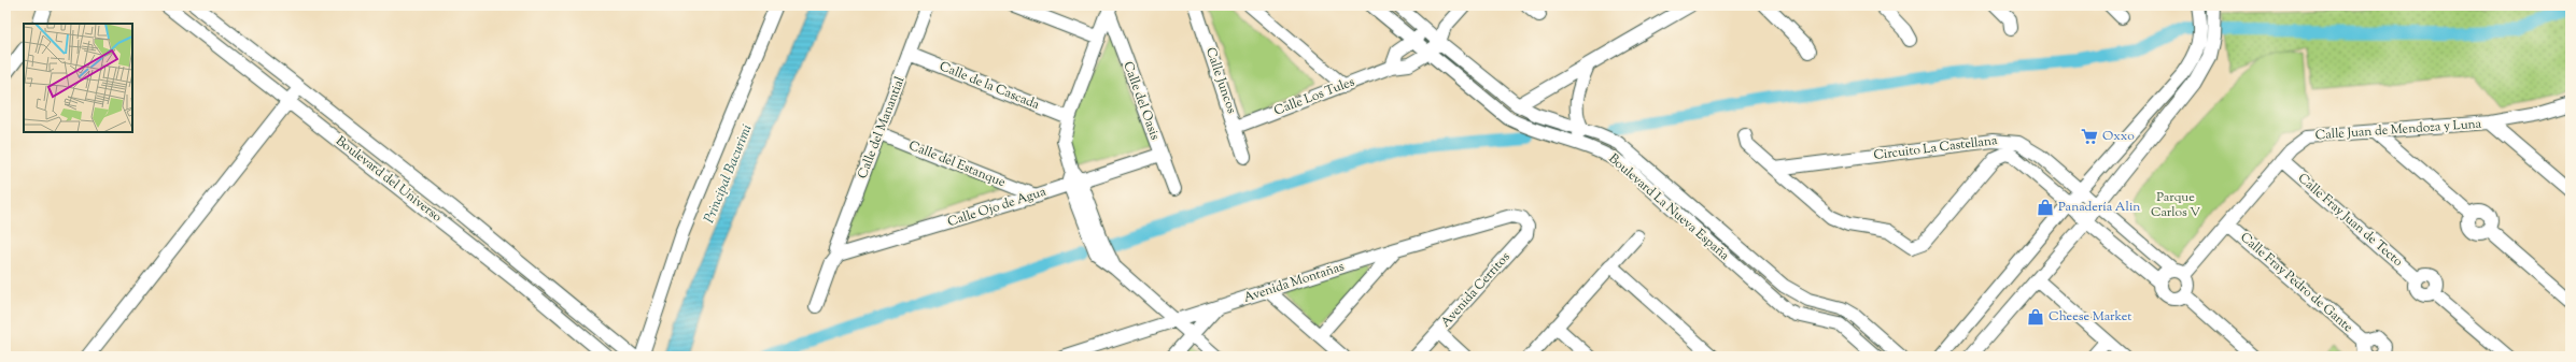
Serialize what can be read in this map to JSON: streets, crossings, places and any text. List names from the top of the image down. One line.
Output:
{"streets":{"street":["Calle Juncos","Calle de la Cascada","Calle Los Tules","Calle del Oasis","Calle del Manantial","Calle Juan de Mendoza y Luna","Circuito La Castellana","Calle del Estanque","Boulevard del Universo","Calle Ojo de Agua","Boulevard La Nueva España","Calle Fray Juan de Tecto","Avenida Montañas","Calle Fray Pedro de Gante","Avenida Cerritos"]},"crossings":[["Calle Juncos","Calle Los Tules"],["Calle de la Cascada","Calle del Manantial"],["Calle Los Tules","Boulevard La Nueva España"],["Calle del Oasis","Calle Ojo de Agua"],["Calle del Manantial","Calle del Estanque"],["Calle del Manantial","Calle Ojo de Agua"],["Calle Juan de Mendoza y Luna","Circuito La Castellana"],["Calle Juan de Mendoza y Luna","Calle Fray Juan de Tecto"],["Calle Juan de Mendoza y Luna","Calle Fray Pedro de Gante"],["Calle del Estanque","Calle Ojo de Agua"],["Avenida Montañas","Avenida Cerritos"]],"water":["Principal Bacurimi"],"parks":["Parque Carlos V"],"places":{"supermarket":["Oxxo"],"shop":["Panadería Alin","Cheese Market"]}}
